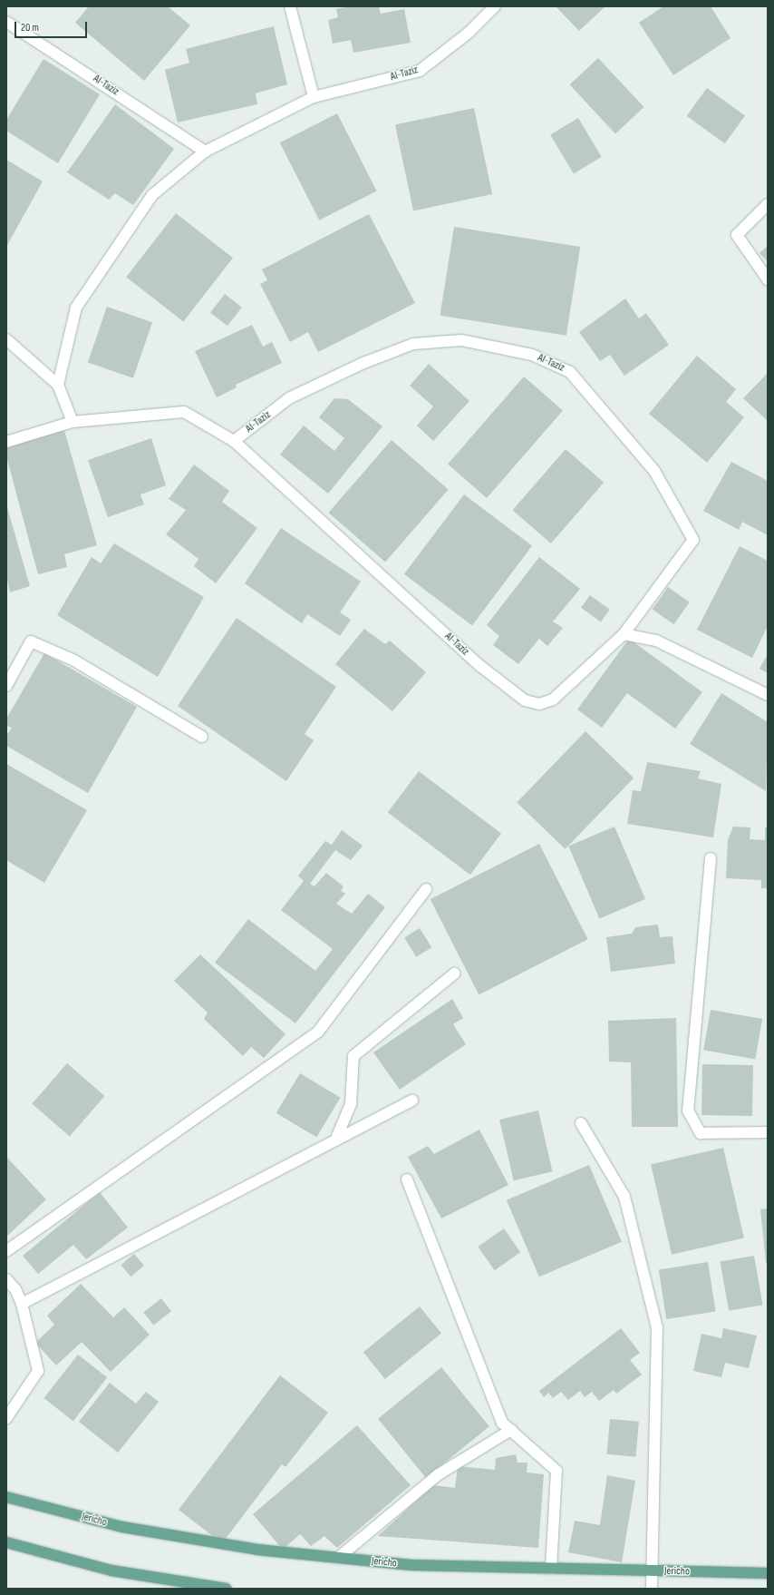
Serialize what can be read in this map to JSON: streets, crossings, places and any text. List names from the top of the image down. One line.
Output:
{"streets":{"main road":["Jericho"],"street":["Al-Taziz"]},"scale_bar":"20 m"}
